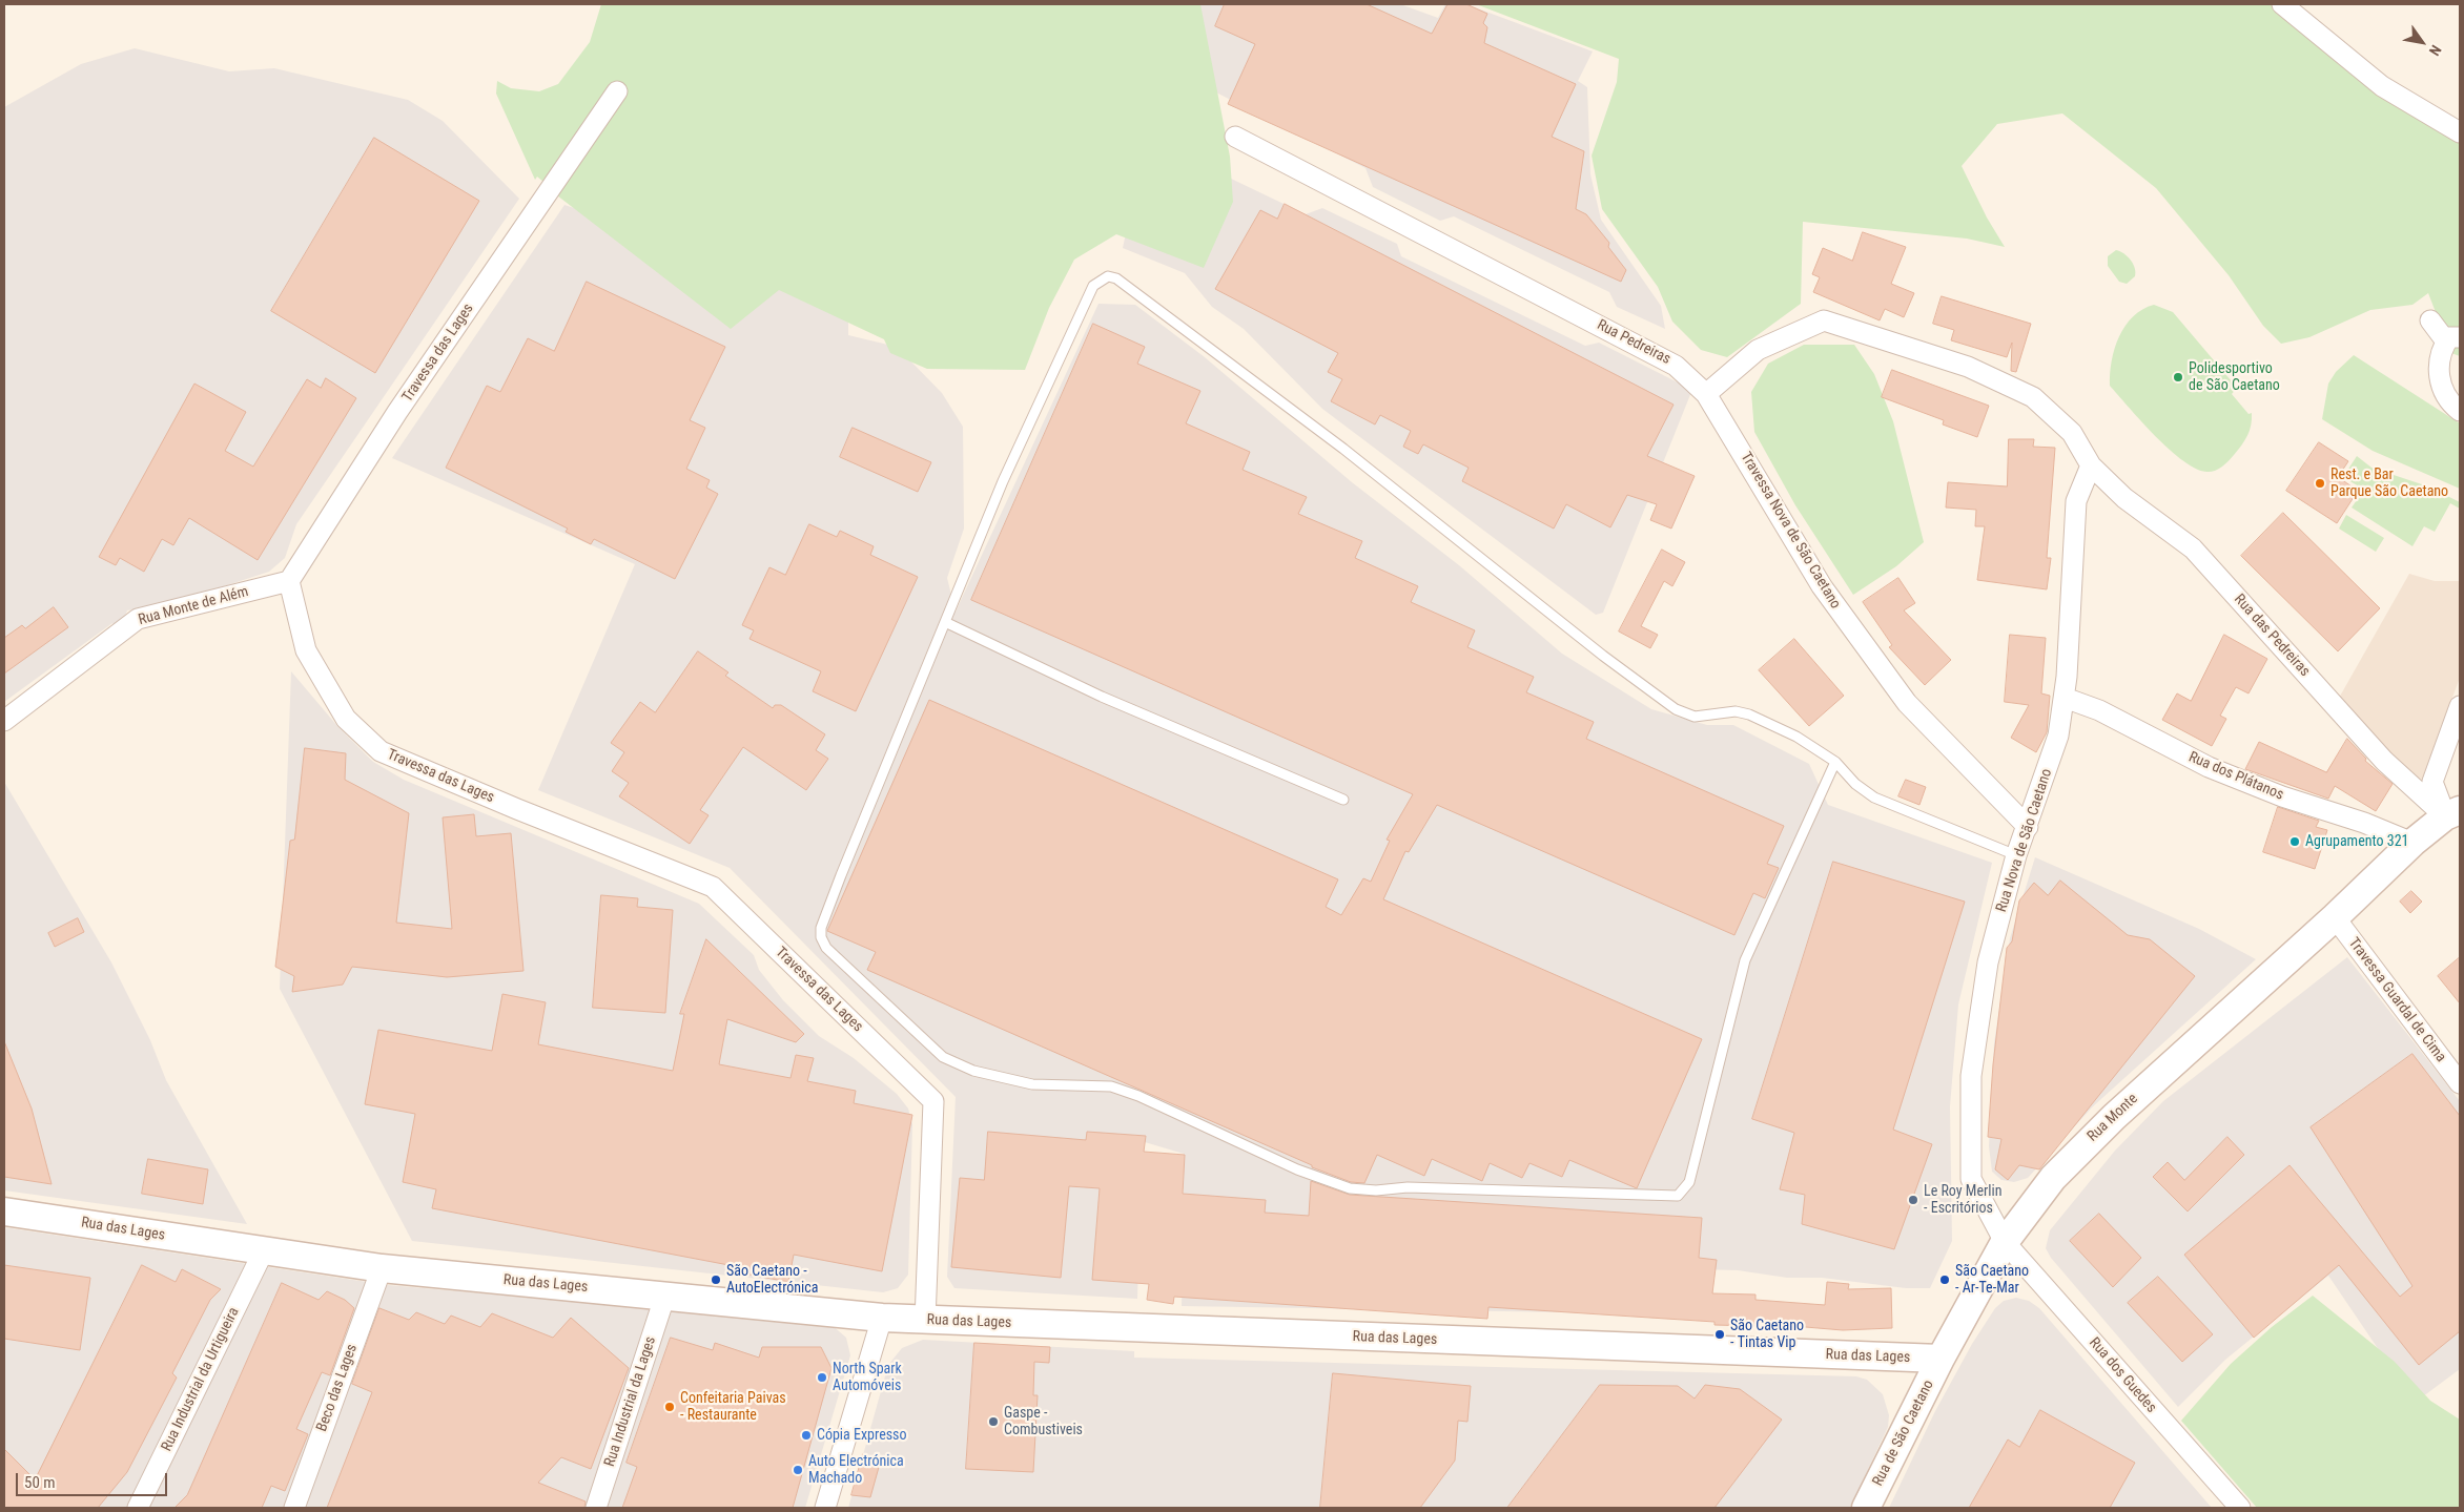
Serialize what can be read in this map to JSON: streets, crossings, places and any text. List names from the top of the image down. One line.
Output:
{"streets":{"main road":["Rua Monte","Rua das Lages","Rua de São Caetano"],"street":["Rua Pedreiras","Travessa das Lages","Travessa Nova de São Caetano","Rua Monte de Além","Rua das Pedreiras","Rua dos Plátanos","Rua Nova de São Caetano","Travessa Guardal de Cima","Rua dos Guedes","Rua Industrial da Urtigueira","Beco das Lages","Rua Industrial da Lages"]},"crossings":[["Rua Pedreiras","Travessa Nova de São Caetano"],["Travessa das Lages","Rua Monte de Além"],["Travessa das Lages","Rua das Lages"],["Travessa Nova de São Caetano","Rua Nova de São Caetano"],["Rua das Pedreiras","Rua Nova de São Caetano"],["Rua das Pedreiras","Rua Monte"],["Rua dos Plátanos","Rua Nova de São Caetano"],["Rua dos Plátanos","Rua Monte"],["Rua Nova de São Caetano","Rua Monte"],["Rua Nova de São Caetano","Rua dos Guedes"],["Travessa Guardal de Cima","Rua Monte"],["Rua Monte","Rua das Lages"],["Rua Monte","Rua dos Guedes"],["Rua Monte","Rua de São Caetano"],["Rua das Lages","Rua Industrial da Urtigueira"],["Rua das Lages","Beco das Lages"],["Rua das Lages","Rua Industrial da Lages"],["Rua das Lages","Rua de São Caetano"]],"places":["Polidesportivo de São Caetano","Rest. e Bar Parque São Caetano","Agrupamento 321","Le Roy Merlin - Escritórios","São Caetano - AutoElectrónica","São Caetano - Ar-Te-Mar","São Caetano - Tintas Vip","North Spark Automóveis","Confeitaria Paivas - Restaurante","Gaspe - Combustiveis","Cópia Expresso","Auto Electrónica Machado"],"scale_bar":"50 m","north":"bottom right"}
